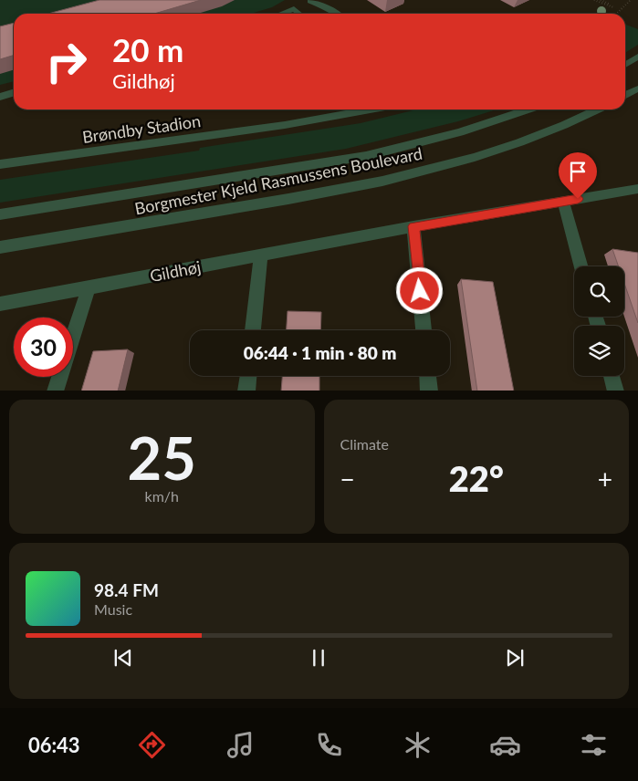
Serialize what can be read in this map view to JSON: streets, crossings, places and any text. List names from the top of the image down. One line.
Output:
{"streets":{"street":["Brøndby Stadion","Borgmester Kjeld Rasmussens Boulevard","Gildhøj"]},"page":{"turn":["20 m","Gildhøj"],"limit":"30","trip":"06:44 · 1 min · 80 m","tile":[["25","km/h"],"Climate"],"heat":["−","22°","+"],"song":["98.4 FM","Music"],"tabs":"06:43"}}
